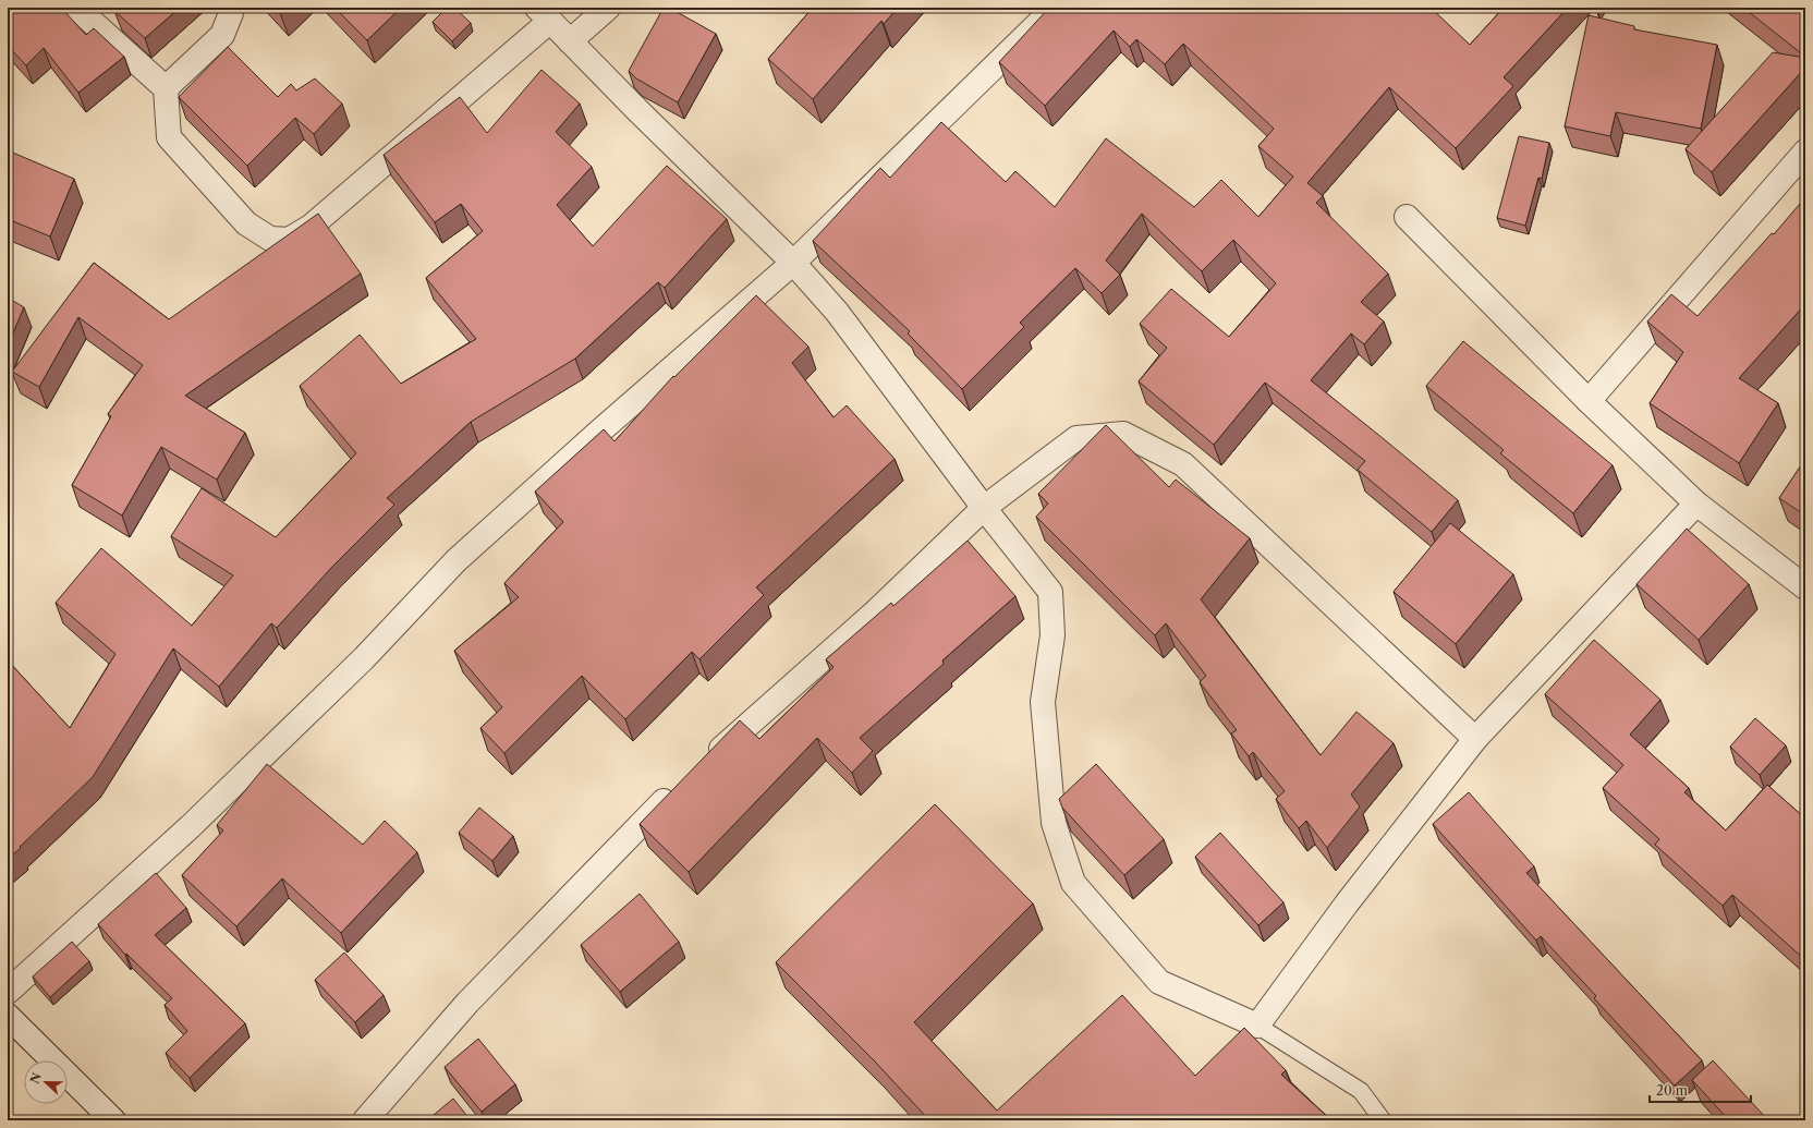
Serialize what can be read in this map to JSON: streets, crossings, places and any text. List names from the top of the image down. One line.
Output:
{"scale_bar":"20 m","north":"left"}
